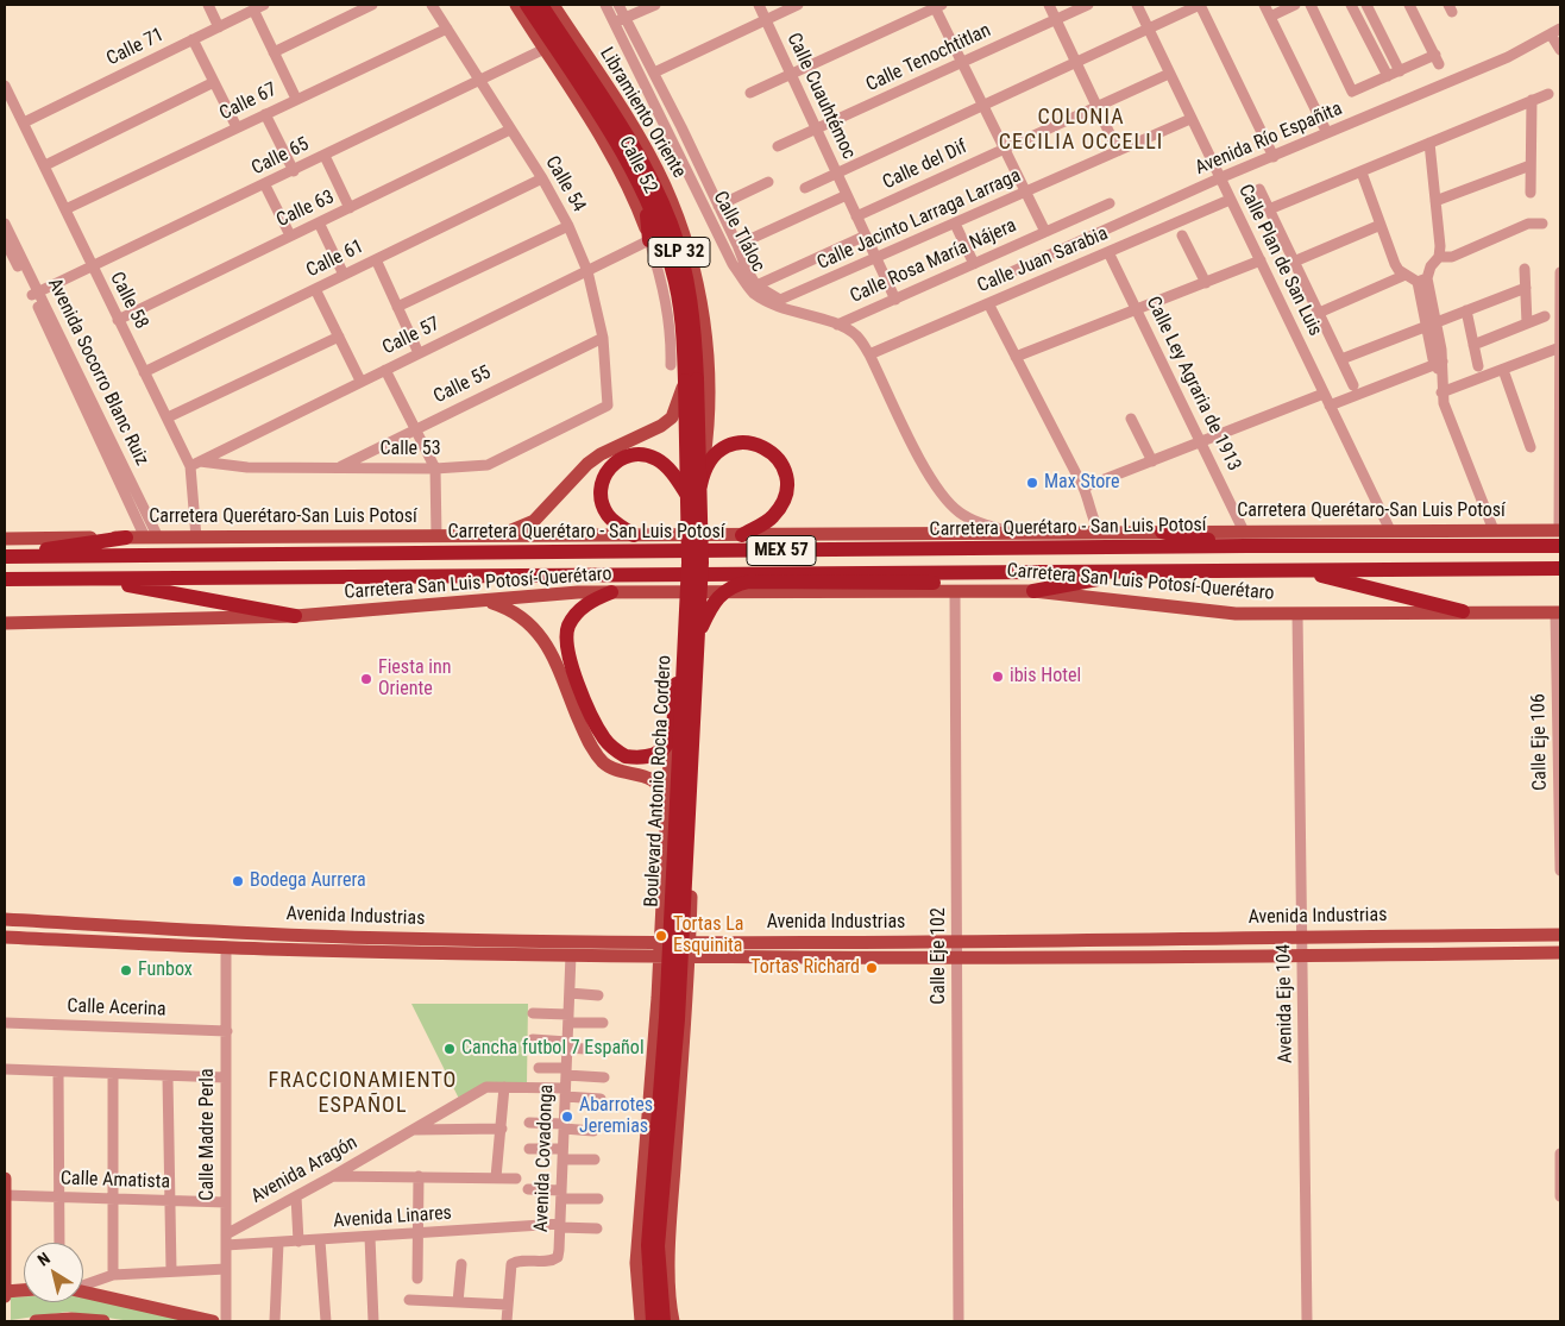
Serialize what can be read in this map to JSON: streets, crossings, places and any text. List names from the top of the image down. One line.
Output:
{"streets":{"highway":["Libramiento Oriente","SLP 32","Carretera Querétaro - San Luis Potosí","MEX 57","Boulevard Antonio Rocha Cordero"],"main road":["Calle 52","Carretera Querétaro-San Luis Potosí","Carretera San Luis Potosí-Querétaro","Avenida Industrias"],"street":["Calle 71","Calle Tenochtitlan","Calle Cuauhtémoc","Calle 67","Avenida Río Españita","Calle 65","Calle del Dif","Calle 54","Calle 63","Calle Jacinto Larraga Larraga","Calle Tláloc","Calle 61","Calle Juan Sarabia","Calle Plan de San Luis","Calle Rosa María Nájera","Calle 58","Calle 57","Avenida Socorro Blanc Ruiz","Calle Ley Agraria de 1913","Calle 55","Calle 53","Calle Eje 106","Calle Eje 102","Avenida Eje 104","Calle Acerina","Calle Madre Perla","Avenida Covadonga","Avenida Aragón","Calle Amatista","Avenida Linares"]},"crossings":[["Calle 71","Calle 58"],["Calle Tenochtitlan","Calle Cuauhtémoc"],["Calle Cuauhtémoc","Calle del Dif"],["Calle Cuauhtémoc","Calle Jacinto Larraga Larraga"],["Calle Cuauhtémoc","Calle Rosa María Nájera"],["Calle 67","Calle 54"],["Calle 67","Calle 58"],["Libramiento Oriente","Calle 52"],["Libramiento Oriente","SLP 32"],["Avenida Río Españita","Calle Plan de San Luis"],["Calle 65","Calle 52"],["Calle 65","Calle 54"],["Calle 65","Calle 58"],["Calle 65","Avenida Socorro Blanc Ruiz"],["Calle 52","Calle 57"],["Calle del Dif","Calle Plan de San Luis"],["Calle 54","Calle 63"],["Calle 54","Calle 61"],["Calle 54","Calle 57"],["Calle 54","Calle 55"],["Calle 54","Calle 53"],["Calle 63","Calle 58"],["Calle Jacinto Larraga Larraga","Calle Tláloc"],["Calle Jacinto Larraga Larraga","Calle Plan de San Luis"],["Calle Tláloc","Calle Juan Sarabia"],["Calle Tláloc","Calle Rosa María Nájera"],["Calle Tláloc","Carretera Querétaro-San Luis Potosí"],["SLP 32","Boulevard Antonio Rocha Cordero"],["Calle 61","Calle 58"],["Calle Juan Sarabia","Calle Plan de San Luis"],["Calle Juan Sarabia","Calle Ley Agraria de 1913"],["Calle Plan de San Luis","Carretera Querétaro-San Luis Potosí"],["Calle 58","Calle 57"],["Calle 58","Calle 53"],["Calle 58","Carretera Querétaro-San Luis Potosí"],["Calle 57","Calle 53"],["Avenida Socorro Blanc Ruiz","Carretera Querétaro-San Luis Potosí"],["Calle Ley Agraria de 1913","Carretera Querétaro-San Luis Potosí"],["Calle Ley Agraria de 1913","Carretera Querétaro - San Luis Potosí"],["Calle 55","Calle 53"],["Carretera Querétaro-San Luis Potosí","Carretera Querétaro - San Luis Potosí"],["Carretera San Luis Potosí-Querétaro","Calle Eje 106"],["Carretera San Luis Potosí-Querétaro","Calle Eje 102"],["Carretera San Luis Potosí-Querétaro","Avenida Eje 104"],["Boulevard Antonio Rocha Cordero","Avenida Industrias"],["Avenida Industrias","Calle Eje 102"],["Avenida Industrias","Avenida Eje 104"],["Avenida Industrias","Calle Madre Perla"],["Avenida Industrias","Avenida Covadonga"],["Calle Acerina","Calle Madre Perla"],["Calle Madre Perla","Avenida Aragón"],["Calle Madre Perla","Calle Amatista"],["Calle Madre Perla","Avenida Linares"],["Avenida Covadonga","Avenida Aragón"],["Avenida Covadonga","Avenida Linares"],["Avenida Aragón","Avenida Linares"]],"districts":["COLONIA CECILIA OCCELLI","FRACCIONAMIENTO ESPAÑOL"],"places":["Max Store","ibis Hotel","Fiesta inn Oriente","Bodega Aurrera","Tortas La Esquinita","Tortas Richard","Funbox","Cancha futbol 7 Español","Abarrotes Jeremias"],"north":"top left"}
